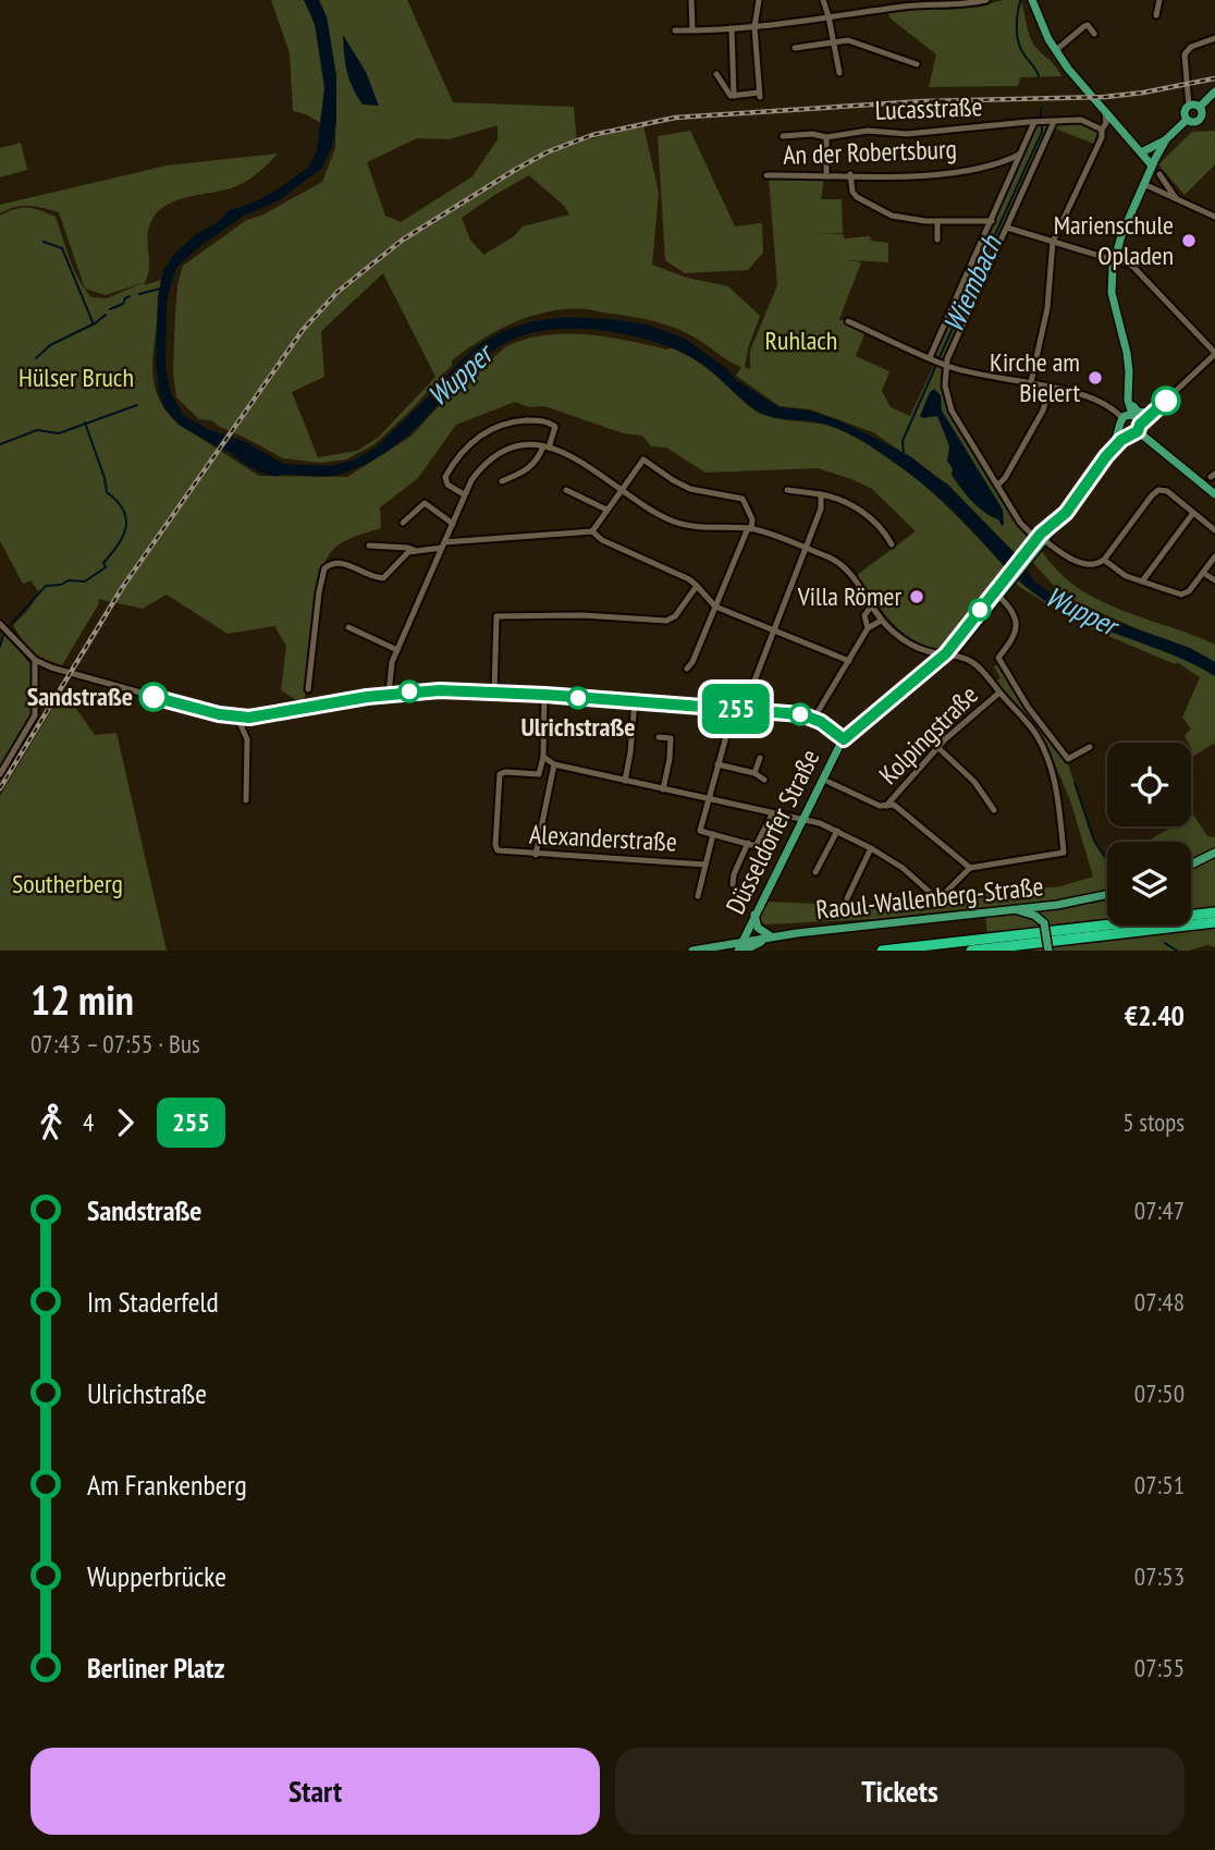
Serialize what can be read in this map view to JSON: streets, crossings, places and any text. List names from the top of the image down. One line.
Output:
{"streets":{"main road":["Düsseldorfer Straße","Raoul-Wallenberg-Straße"],"street":["Lucasstraße","An der Robertsburg","Kolpingstraße","Alexanderstraße"]},"crossings":[["Düsseldorfer Straße","Raoul-Wallenberg-Straße"]],"water":["Wiembach","Wupper"],"parks":["Ruhlach","Hülser Bruch","Southerberg"],"places":["Marienschule Opladen","Kirche am Bielert","Villa Römer","Sandstraße","Ulrichstraße"],"lines":["bus line 255"],"page":{"on_map":"255","heading":["12 min","07:43 – 07:55 · Bus","€2.40"],"legs":["4","255","5 stops"],"list":[{"name":"Sandstraße","value":"07:47"},{"name":"Im Staderfeld","value":"07:48"},{"name":"Ulrichstraße","value":"07:50"},{"name":"Am Frankenberg","value":"07:51"},{"name":"Wupperbrücke","value":"07:53"},{"name":"Berliner Platz","value":"07:55"}],"buttons":["Start","Tickets"]}}
